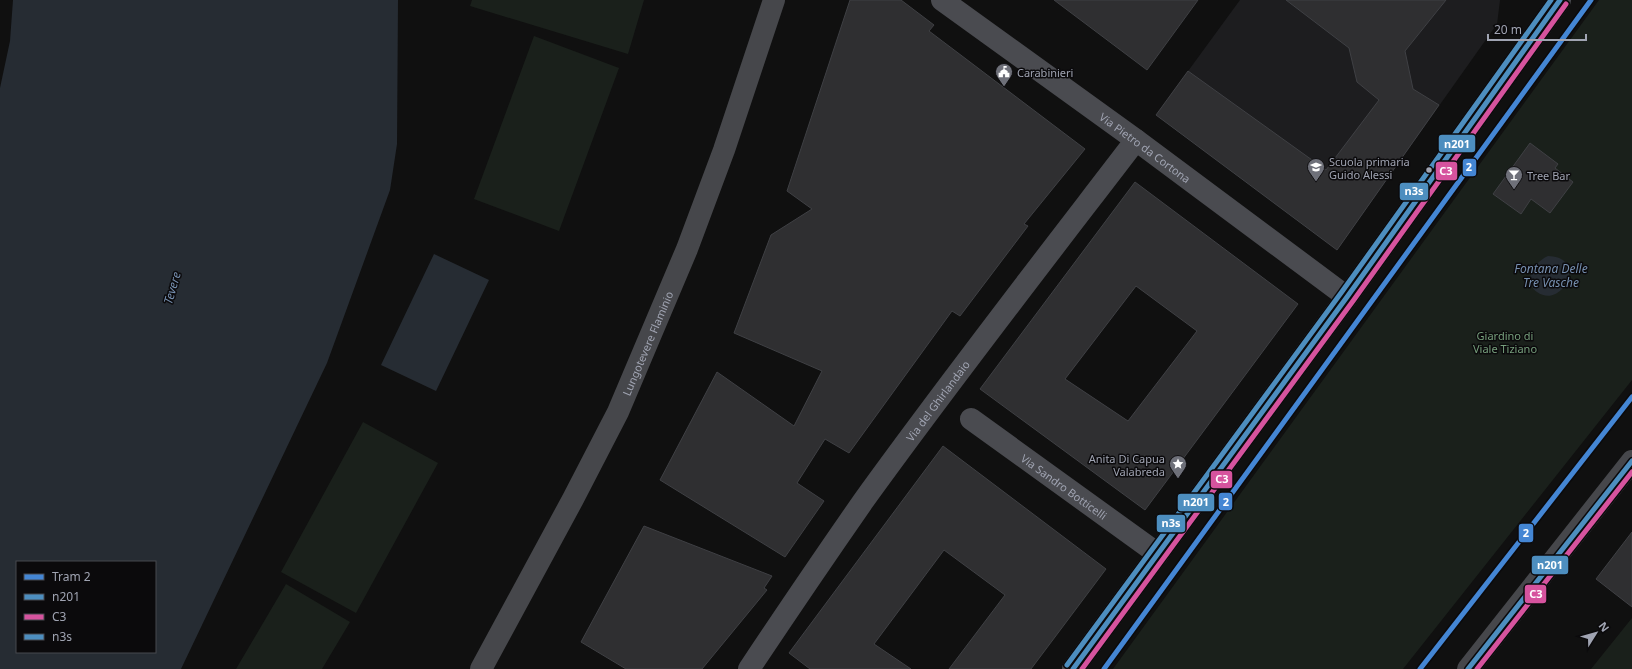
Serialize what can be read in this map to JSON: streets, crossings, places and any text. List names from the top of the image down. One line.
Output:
{"streets":{"main road":["Lungotevere Flaminio"],"street":["Via Pietro da Cortona","Via del Ghirlandaio","Via Sandro Botticelli"]},"crossings":[["Via Pietro da Cortona","Via del Ghirlandaio"]],"water":["Fontana Delle Tre Vasche","Tevere"],"parks":["Giardino di Viale Tiziano"],"places":{"public building":["Carabinieri"],"school or university":["Scuola primaria Guido Alessi"],"bar":["Tree Bar"],"place":["Anita Di Capua Valabreda"]},"lines":["tram line 2","transit line n201","transit line n3s","transit line C3"],"legend":["Tram 2","n201","C3","n3s"],"scale_bar":"20 m","north":"top right"}
